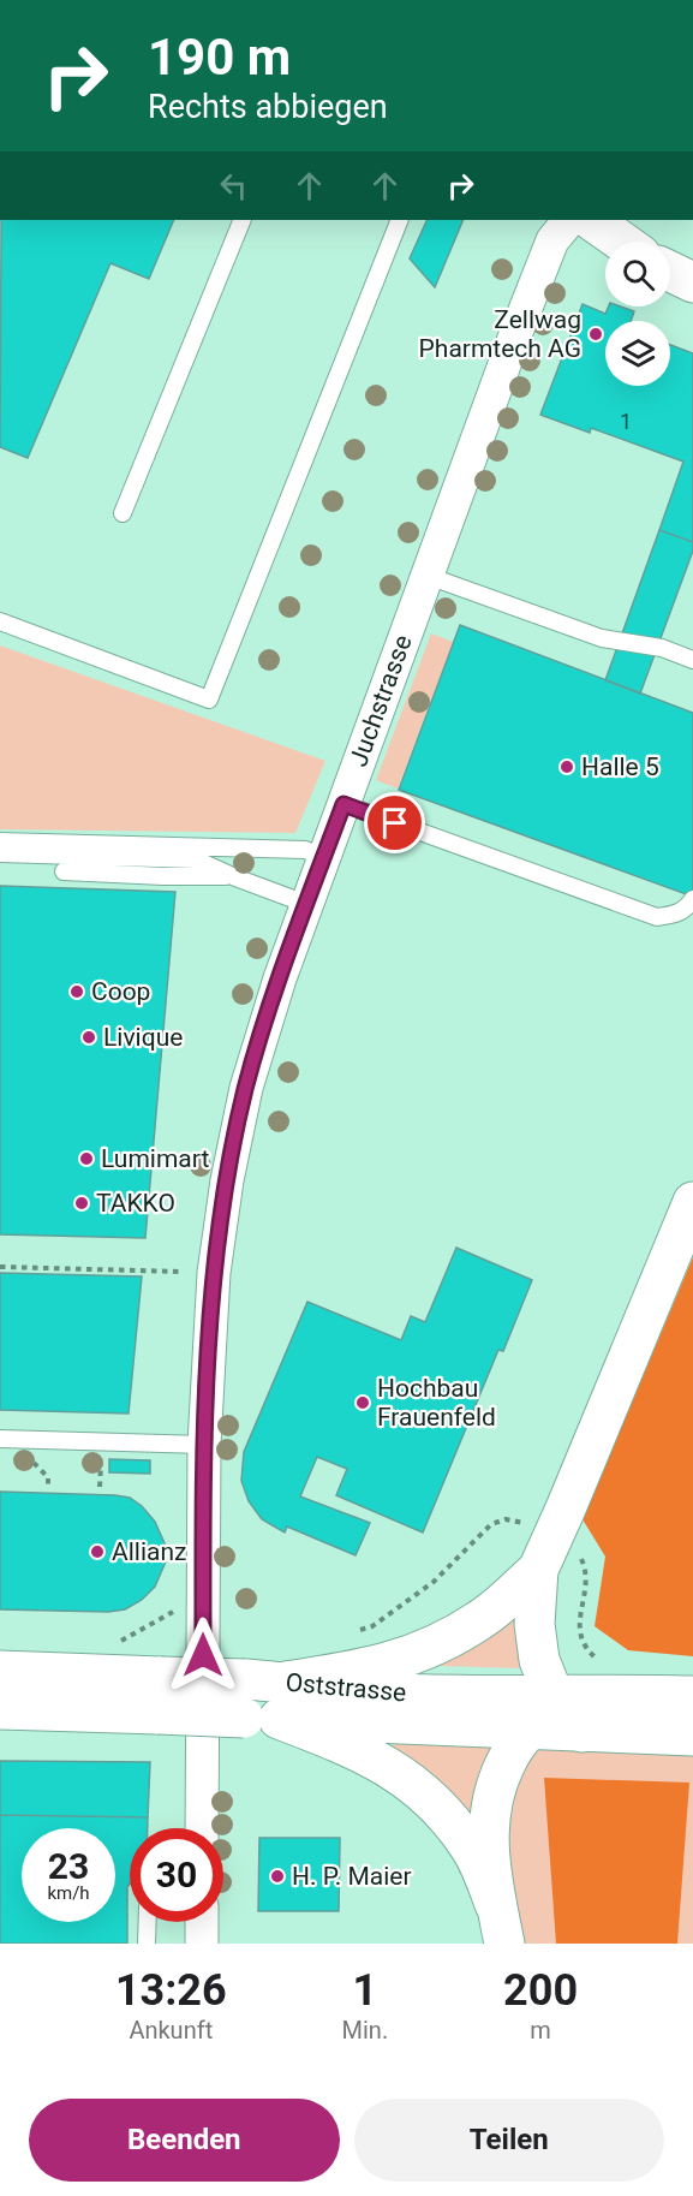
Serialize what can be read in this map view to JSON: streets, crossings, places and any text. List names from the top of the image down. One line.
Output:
{"streets":{"main road":["Oststrasse"],"street":["Juchstrasse"]},"places":["Zellwag Pharmtech AG","Halle 5","Coop","Livique","Lumimart","TAKKO","Hochbau Frauenfeld","Allianz","H. P. Maier"],"house_numbers":["1"],"page":{"turn":["190 m","Rechts abbiegen"],"speed":"23 km/h","limit":"30","eta":["13:26","Ankunft","1","Min.","200","m"],"buttons":["Beenden","Teilen"]}}
